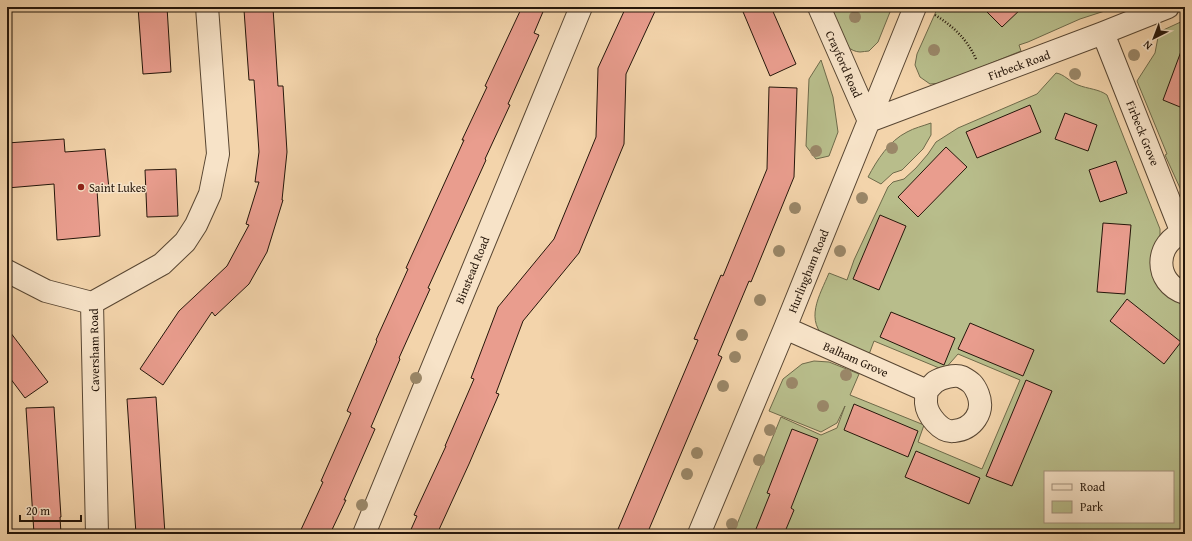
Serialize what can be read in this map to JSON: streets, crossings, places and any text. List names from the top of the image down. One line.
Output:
{"streets":{"street":["Crayford Road","Firbeck Road","Firbeck Grove","Binstead Road","Hurlingham Road","Caversham Road","Balham Grove"]},"crossings":[["Crayford Road","Firbeck Road"],["Crayford Road","Hurlingham Road"],["Firbeck Road","Firbeck Grove"],["Firbeck Road","Hurlingham Road"],["Hurlingham Road","Balham Grove"]],"places":["Saint Lukes"],"legend":["Road","Park"],"scale_bar":"20 m","north":"bottom left"}
